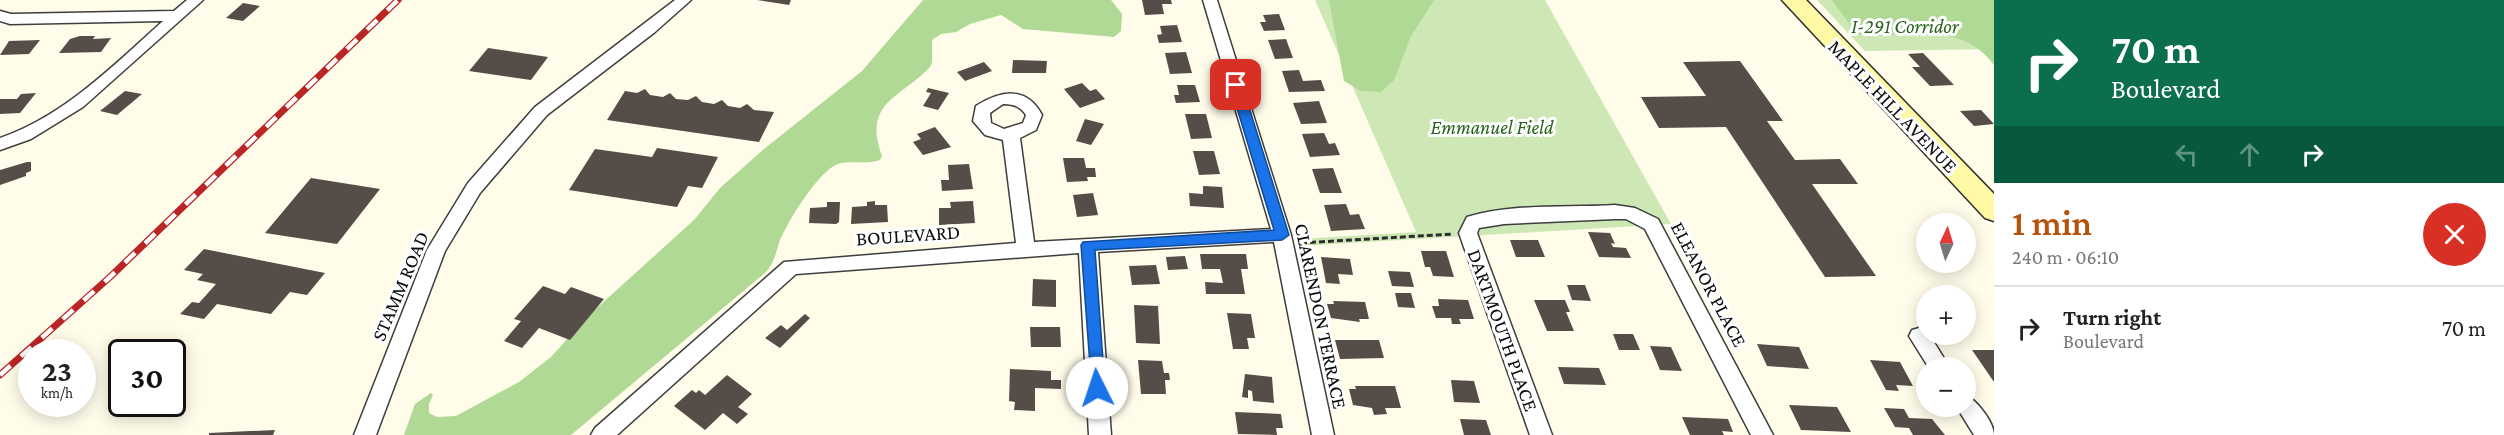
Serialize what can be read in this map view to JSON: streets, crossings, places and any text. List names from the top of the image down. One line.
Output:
{"streets":{"main road":["MAPLE HILL AVENUE"],"street":["BOULEVARD","ELEANOR PLACE","STAMM ROAD","CLARENDON TERRACE","DARTMOUTH PLACE"]},"crossings":[["BOULEVARD","CLARENDON TERRACE"],["ELEANOR PLACE","DARTMOUTH PLACE"]],"parks":["I-291 Corridor","Emmanuel Field"],"north":"top","page":{"turn":["70 m","Boulevard"],"heading":["1 min","240 m · 06:10"],"map_buttons":["+","−"],"list":[{"name":"Turn right","note":"Boulevard","value":"70 m"}],"speed":"23 km/h","limit":"30"}}
